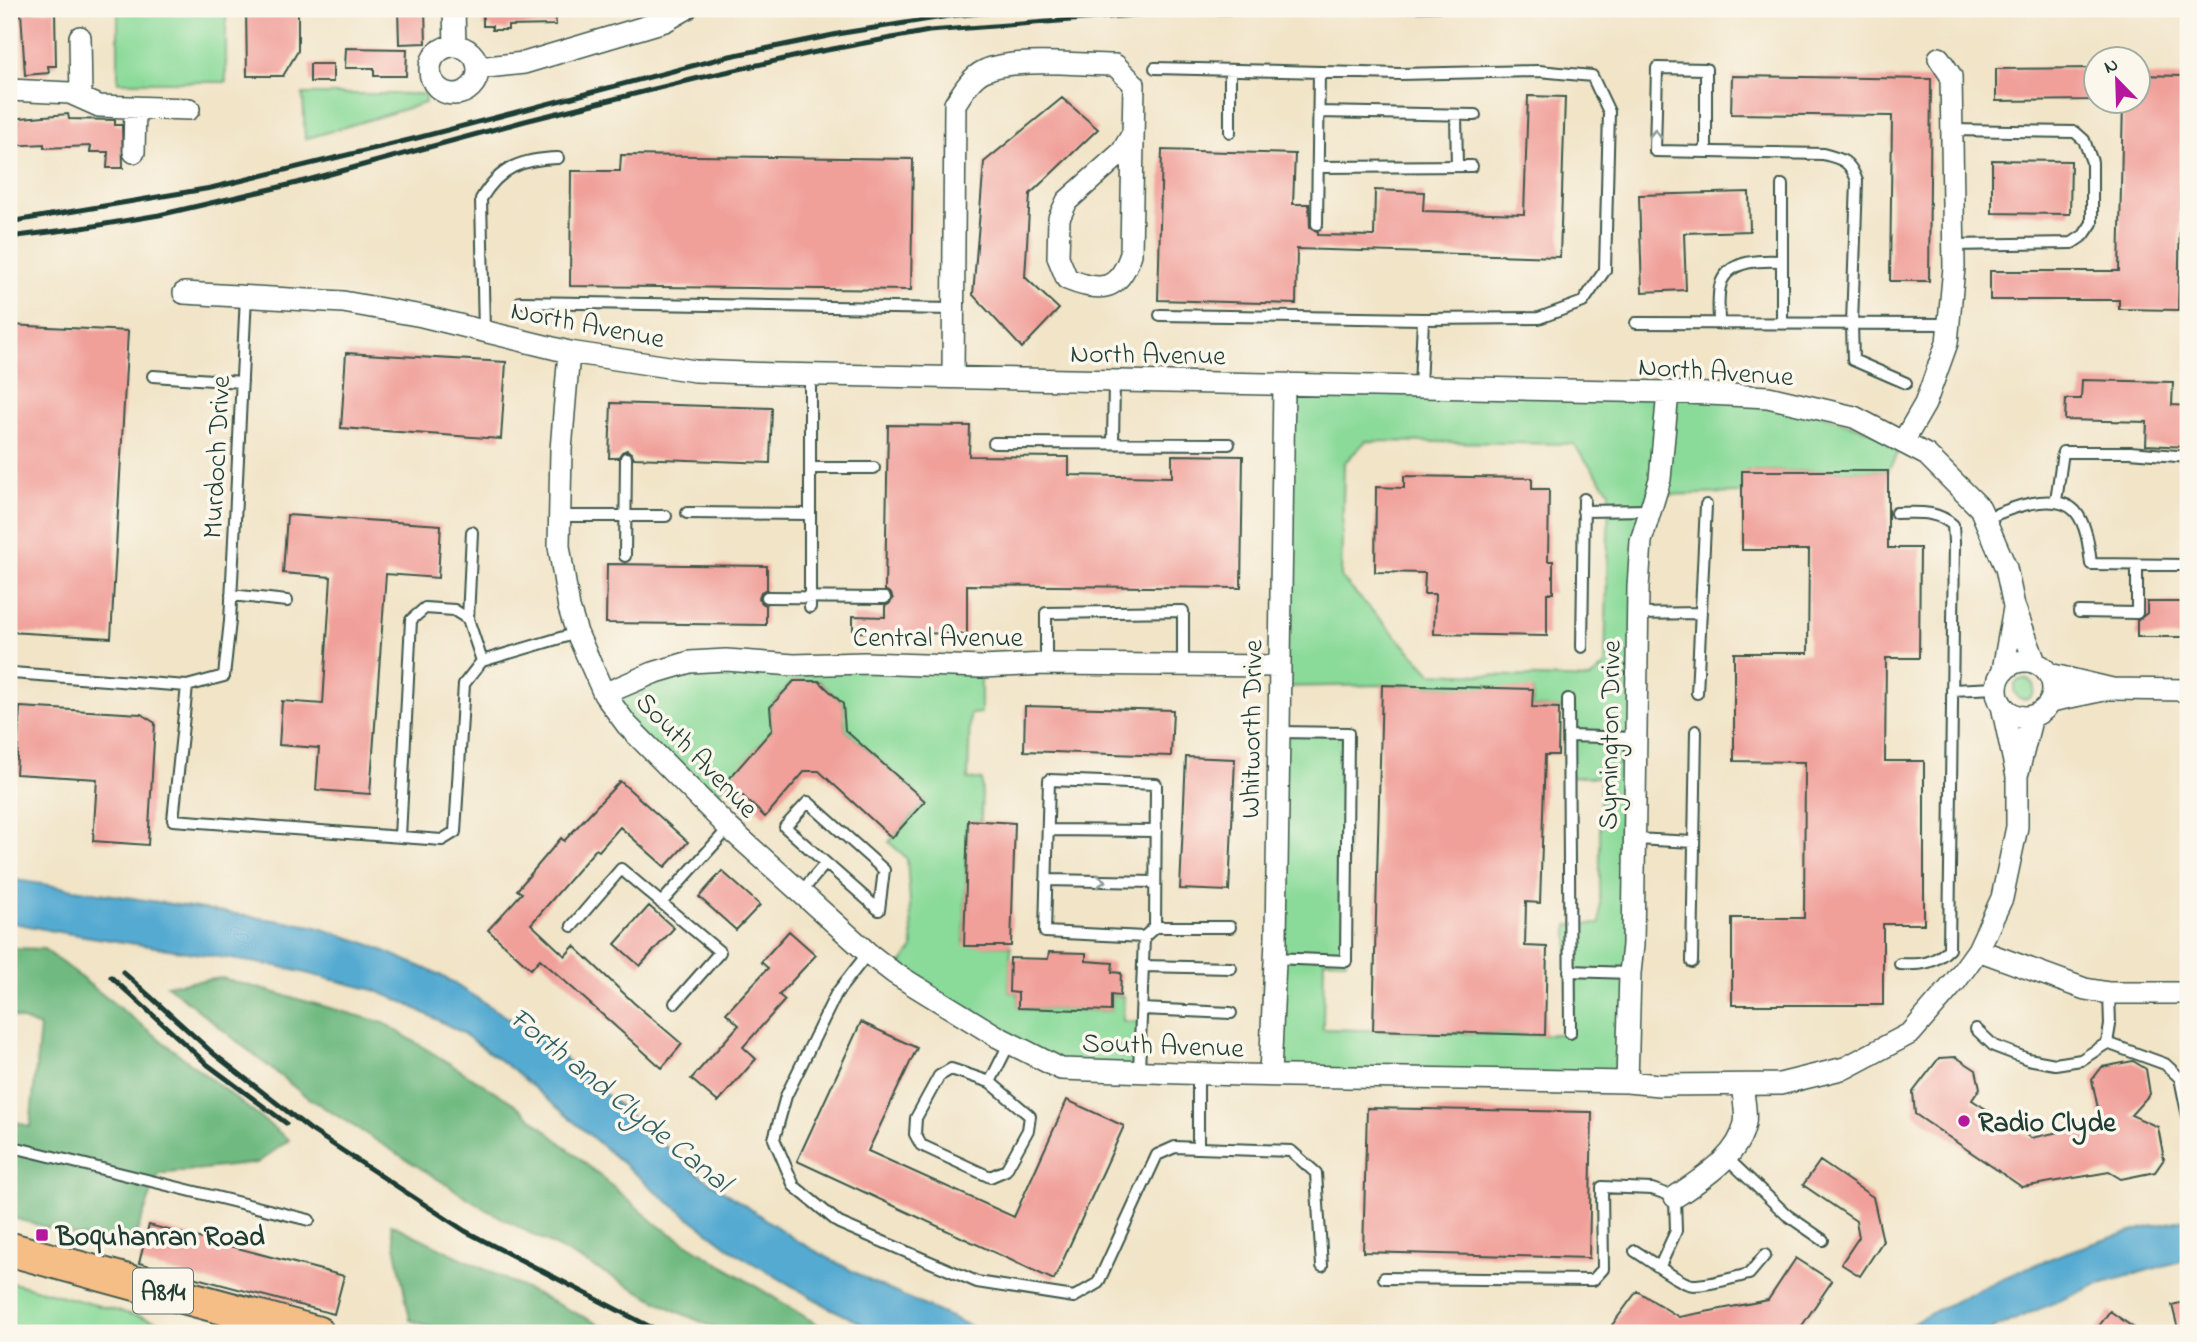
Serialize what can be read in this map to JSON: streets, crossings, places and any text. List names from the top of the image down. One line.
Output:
{"streets":{"main road":["A814"],"street":["North Avenue","Central Avenue","Whitworth Drive","Symington Drive","South Avenue"],"lane":["Murdoch Drive"]},"crossings":[["North Avenue","Murdoch Drive"],["North Avenue","Whitworth Drive"],["North Avenue","Symington Drive"],["North Avenue","South Avenue"],["Central Avenue","Whitworth Drive"],["Central Avenue","South Avenue"],["Whitworth Drive","South Avenue"],["Symington Drive","South Avenue"]],"water":["Forth and Clyde Canal"],"places":{"other":["Radio Clyde"],"transit":["Boquhanran Road"]},"north":"top left"}
